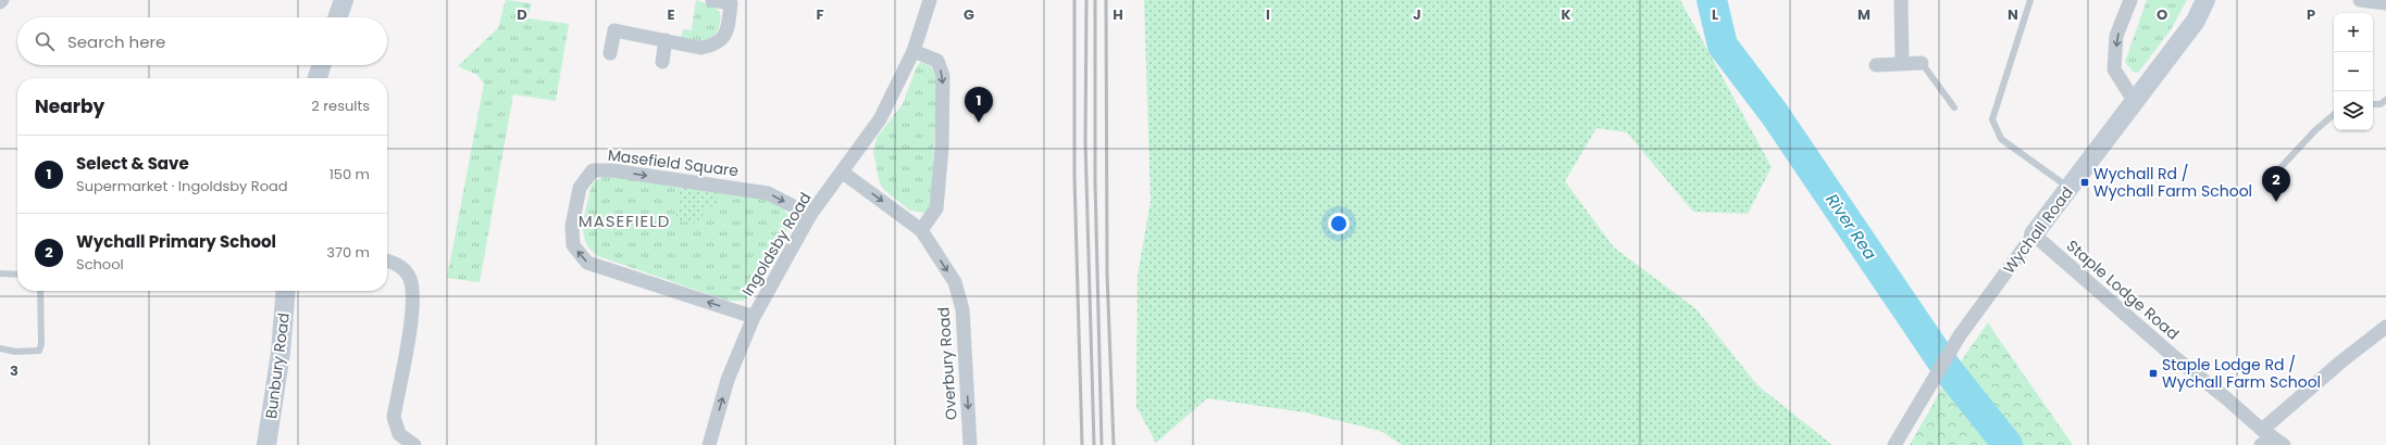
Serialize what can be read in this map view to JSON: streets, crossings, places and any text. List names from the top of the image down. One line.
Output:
{"streets":{"street":["Masefield Square","Wychall Road","Ingoldsby Road","Staple Lodge Road","Overbury Road","Bunbury Road"]},"crossings":[["Masefield Square","Ingoldsby Road"],["Wychall Road","Staple Lodge Road"],["Ingoldsby Road","Overbury Road"]],"one_way":["Overbury Road"],"districts":["MASEFIELD"],"water":["River Rea"],"places":{"transit":["Wychall Rd / Wychall Farm School","Staple Lodge Rd / Wychall Farm School"]},"page":{"map_buttons":["+","−"],"search":"Search here","heading":["Nearby","2 results"],"pins":["1","2"],"list":[{"mark":"1","name":"Select & Save","note":"Supermarket · Ingoldsby Road","value":"150 m"},{"mark":"2","name":"Wychall Primary School","note":"School","value":"370 m"}]},"grid":{"columns":["D","E","F","G","H","I","J","K","L","M","N","O","P"],"rows":["3"]}}
